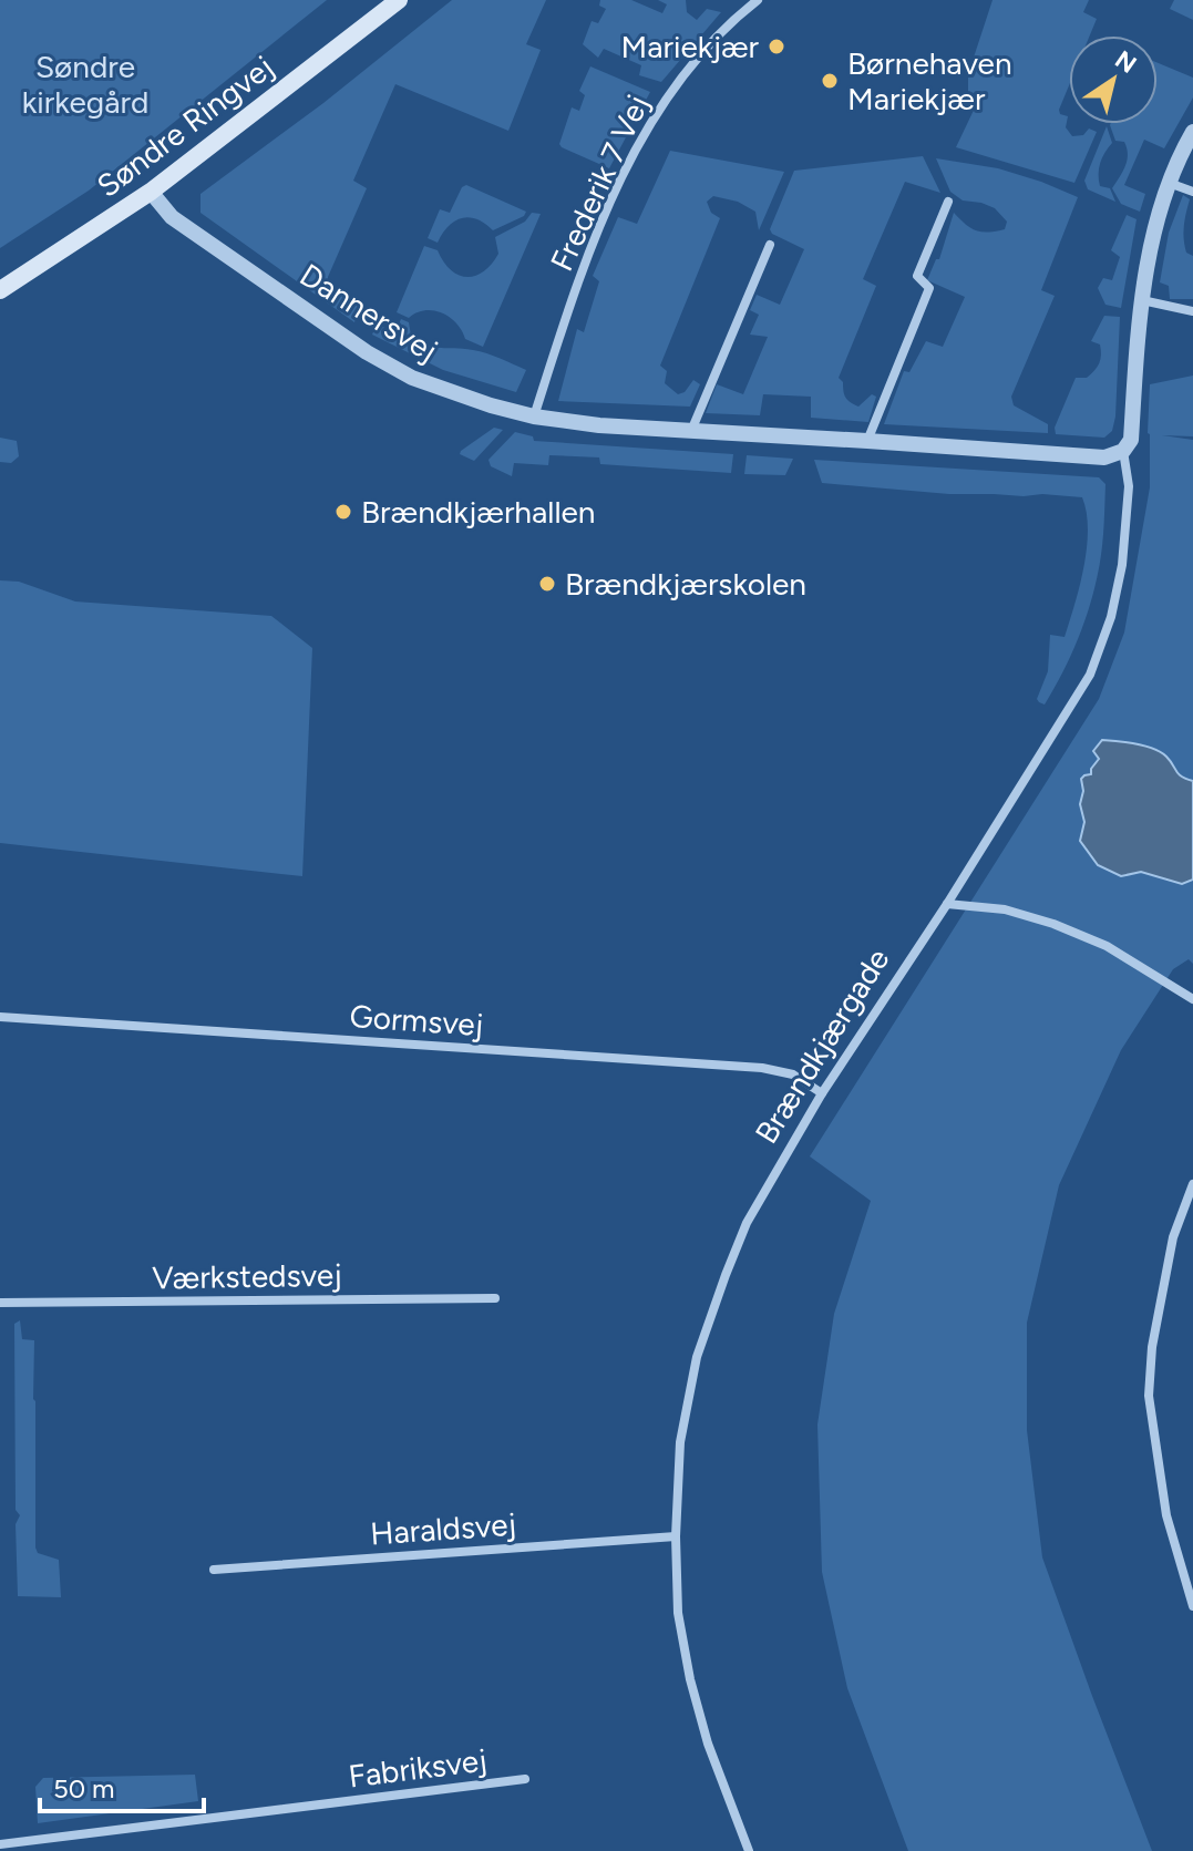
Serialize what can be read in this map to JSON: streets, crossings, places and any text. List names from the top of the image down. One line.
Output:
{"streets":{"main road":["Søndre Ringvej"],"street":["Frederik 7 Vej","Dannersvej","Gormsvej","Brændkjærgade","Værkstedsvej","Haraldsvej","Fabriksvej"]},"crossings":[["Søndre Ringvej","Dannersvej"],["Frederik 7 Vej","Dannersvej"],["Dannersvej","Brændkjærgade"],["Gormsvej","Brændkjærgade"],["Brændkjærgade","Haraldsvej"]],"parks":["Søndre kirkegård"],"places":["Mariekjær","Børnehaven Mariekjær","Brændkjærhallen","Brændkjærskolen"],"scale_bar":"50 m","north":"top right"}
